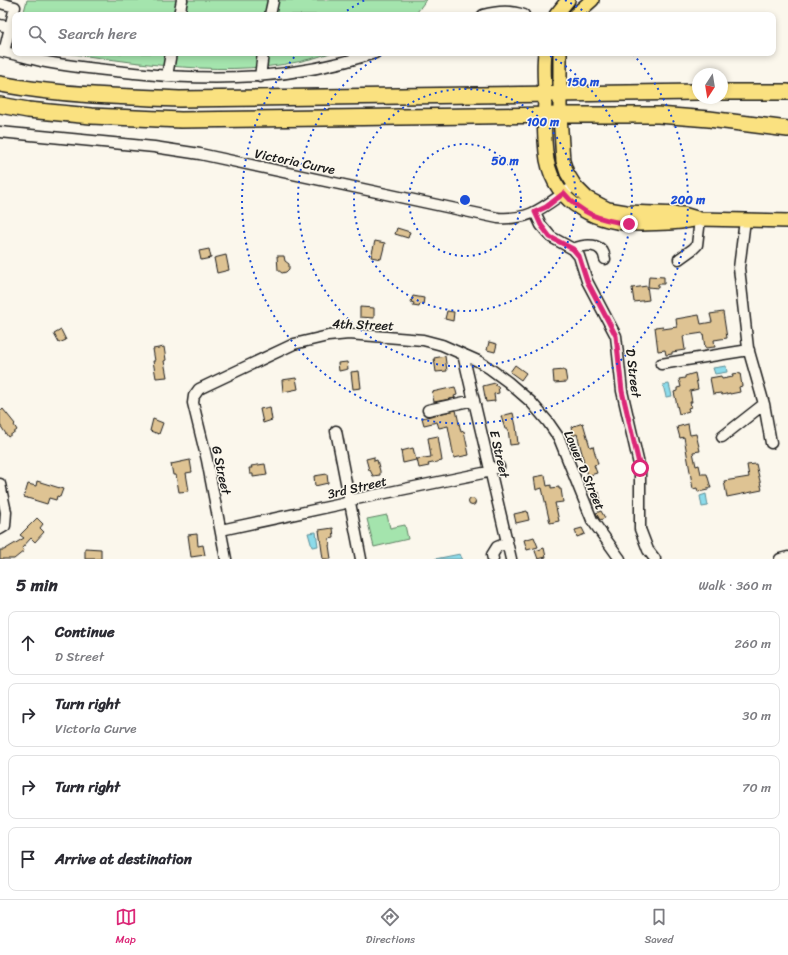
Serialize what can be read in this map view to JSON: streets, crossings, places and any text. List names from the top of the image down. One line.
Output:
{"streets":{"street":["Victoria Curve","4th Street","D Street","E Street","G Street","Lower D Street","3rd Street"]},"crossings":[["4th Street","E Street"],["4th Street","G Street"],["4th Street","Lower D Street"],["E Street","Lower D Street"],["E Street","3rd Street"],["G Street","3rd Street"]],"north":"bottom","page":{"search":"Search here","heading":["5 min","Walk · 360 m"],"list":[["Continue","D Street","260 m"],["Turn right","Victoria Curve","30 m"],["Turn right","70 m"],"Arrive at destination"],"nav":["Map","Directions","Saved"]},"rings":["150 m","100 m","50 m","200 m"]}
